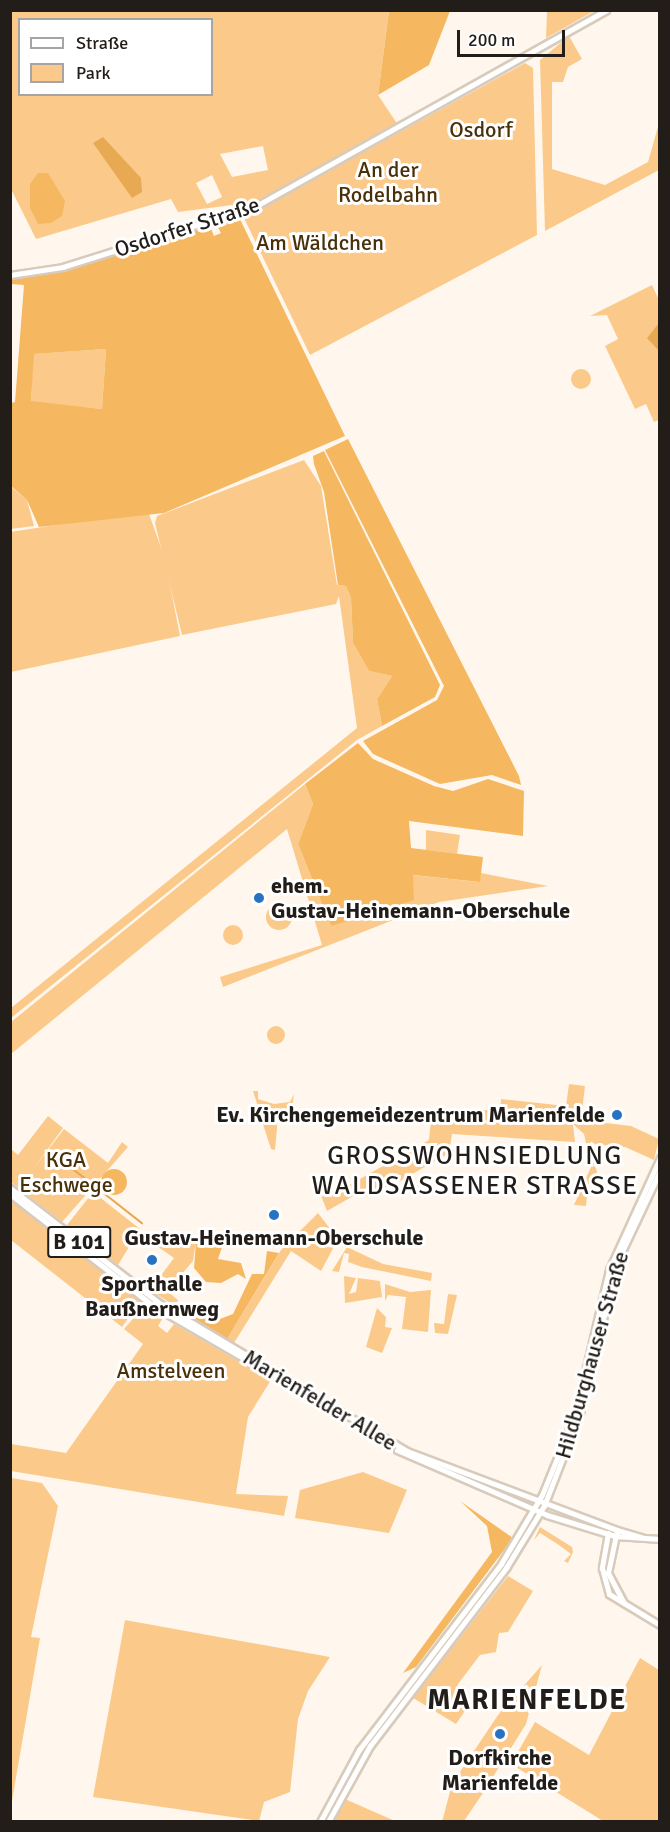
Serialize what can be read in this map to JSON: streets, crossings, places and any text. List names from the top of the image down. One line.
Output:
{"streets":{"main road":["Osdorfer Straße","B 101","Hildburghauser Straße","Marienfelder Allee"]},"crossings":[["B 101","Hildburghauser Straße"],["B 101","Marienfelder Allee"]],"districts":["GROSSWOHNSIEDLUNG WALDSASSENER STRASSE","MARIENFELDE"],"parks":["Osdorf","An der Rodelbahn","Am Wäldchen","KGA Eschwege","Amstelveen"],"places":["ehem. Gustav-Heinemann-Oberschule","Ev. Kirchengemeidezentrum Marienfelde","Gustav-Heinemann-Oberschule","Sporthalle Baußnernweg","Dorfkirche Marienfelde"],"legend":["Straße","Park"],"scale_bar":"200 m"}
